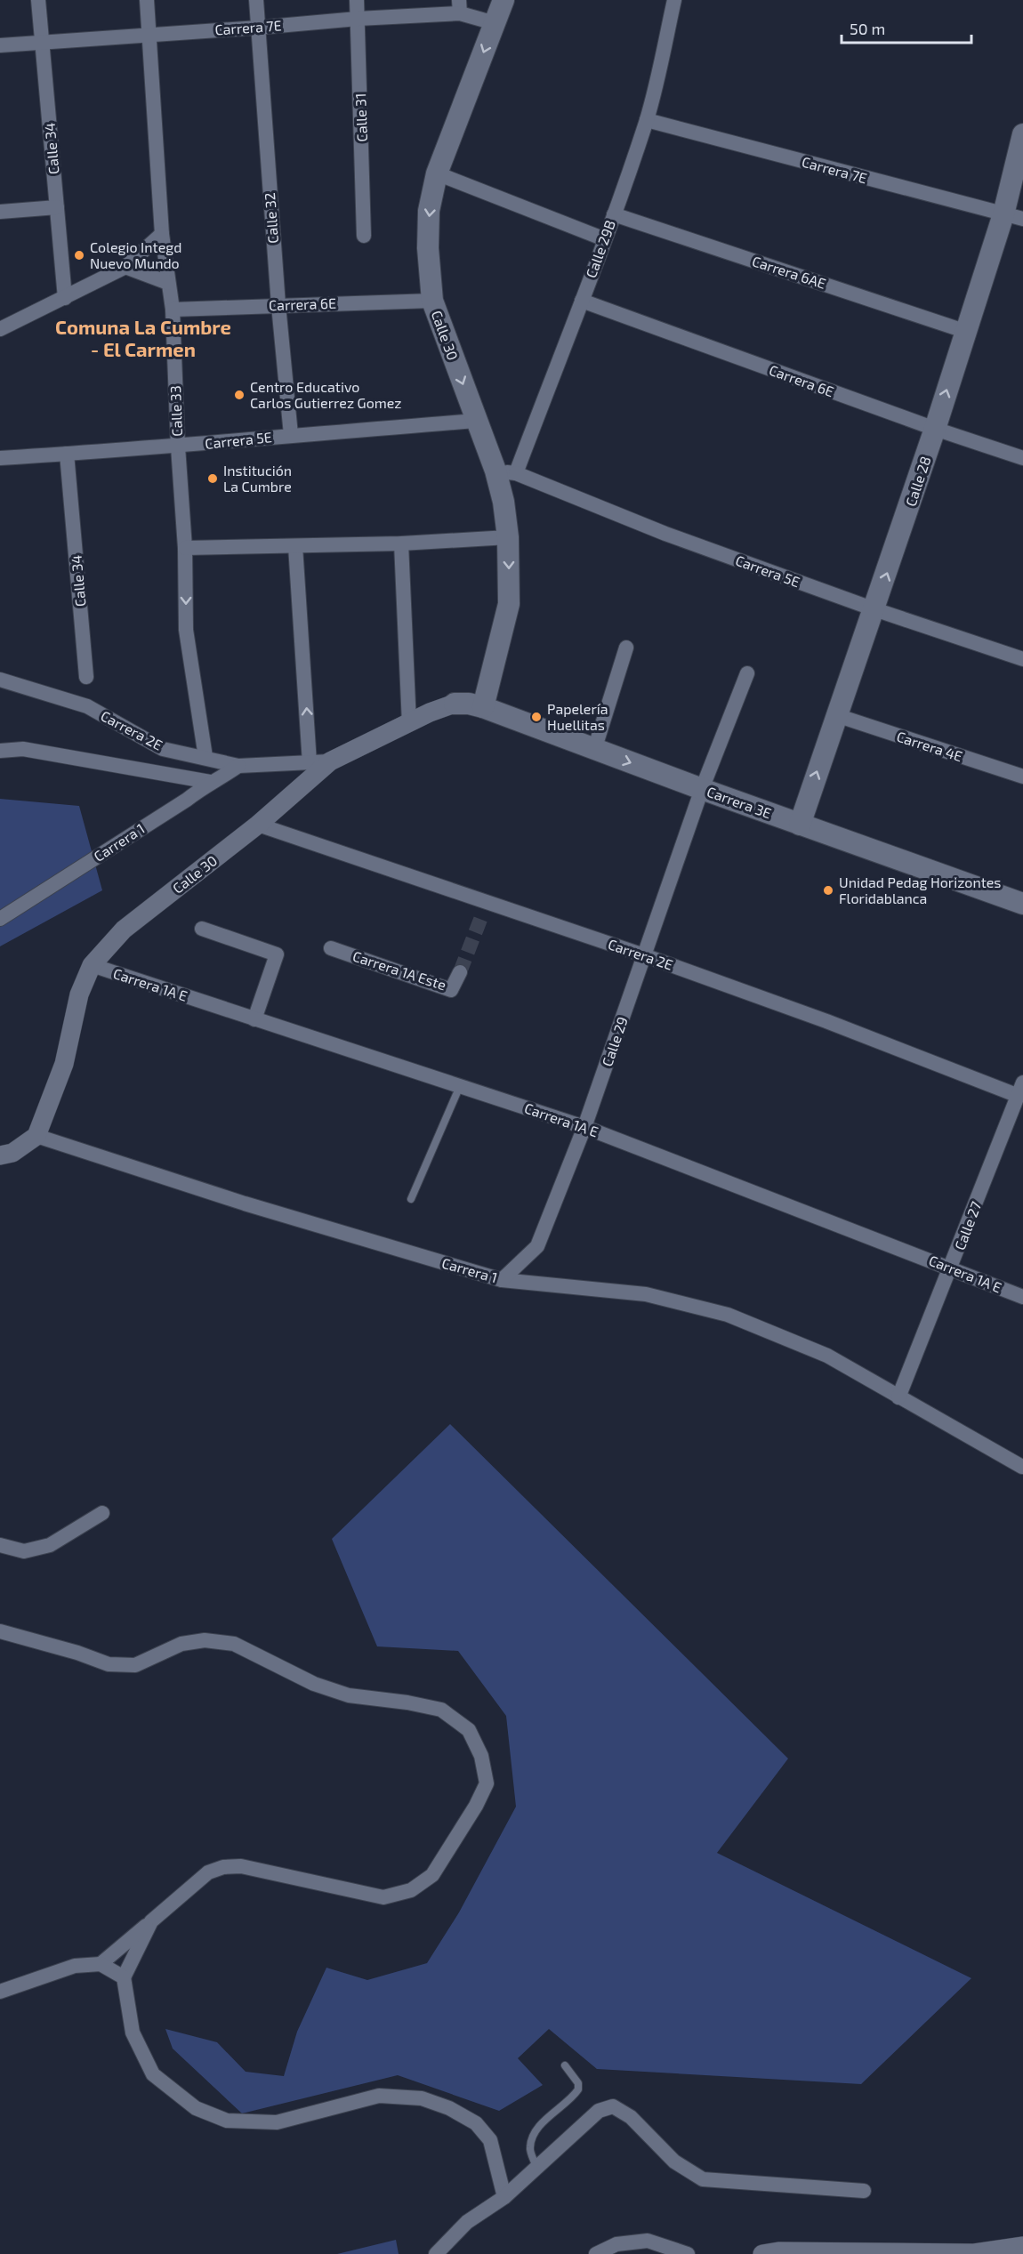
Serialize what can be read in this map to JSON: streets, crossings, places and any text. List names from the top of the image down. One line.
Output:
{"streets":{"main road":["Calle 30","Calle 28","Carrera 3E"],"street":["Carrera 7E","Calle 31","Calle 34","Calle 32","Calle 29B","Carrera 6AE","Carrera 6E","Calle 33","Carrera 5E","Carrera 2E","Carrera 4E","Carrera 1","Carrera 1A Este","Carrera 1A E","Calle 29","Calle 27"]},"crossings":[["Carrera 7E","Calle 31"],["Carrera 7E","Calle 34"],["Carrera 7E","Calle 32"],["Carrera 7E","Calle 29B"],["Carrera 7E","Calle 30"],["Carrera 7E","Calle 33"],["Carrera 7E","Calle 28"],["Calle 34","Carrera 5E"],["Calle 32","Carrera 6E"],["Calle 32","Carrera 5E"],["Calle 29B","Carrera 6AE"],["Calle 29B","Carrera 6E"],["Calle 29B","Carrera 5E"],["Carrera 6AE","Calle 28"],["Carrera 6E","Calle 30"],["Carrera 6E","Calle 33"],["Carrera 6E","Calle 28"],["Calle 30","Carrera 5E"],["Calle 30","Carrera 2E"],["Calle 30","Carrera 3E"],["Calle 30","Carrera 1"],["Calle 30","Carrera 1A E"],["Calle 33","Carrera 5E"],["Calle 33","Carrera 2E"],["Calle 33","Carrera 1"],["Carrera 5E","Calle 28"],["Calle 28","Carrera 4E"],["Calle 28","Carrera 3E"],["Carrera 2E","Carrera 1"],["Carrera 2E","Calle 29"],["Carrera 2E","Calle 27"],["Carrera 3E","Calle 29"],["Carrera 1","Calle 29"],["Carrera 1","Calle 27"],["Carrera 1A E","Calle 29"],["Carrera 1A E","Calle 27"]],"one_way":["Calle 30","Calle 28"],"districts":["Comuna La Cumbre - El Carmen"],"places":["Colegio Integd Nuevo Mundo","Centro Educativo Carlos Gutierrez Gomez","Institución La Cumbre","Papelería Huellitas","Unidad Pedag Horizontes Floridablanca"],"scale_bar":"50 m"}
